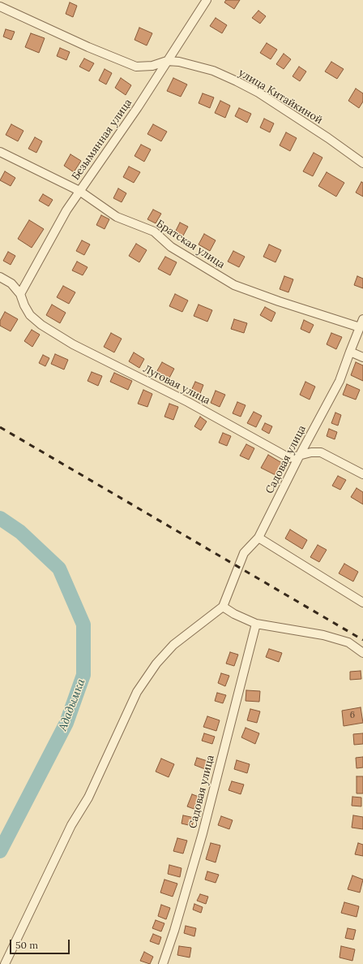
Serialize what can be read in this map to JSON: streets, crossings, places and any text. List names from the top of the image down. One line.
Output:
{"streets":{"street":["улица Китайкиной","Безымянная улица","Братская улица","Луговая улица","Садовая улица"]},"crossings":[["улица Китайкиной","Безымянная улица"],["Безымянная улица","Братская улица"],["Безымянная улица","Луговая улица"],["Братская улица","Садовая улица"],["Луговая улица","Садовая улица"]],"water":["Ададымка"],"house_numbers":["6"],"scale_bar":"50 m"}
